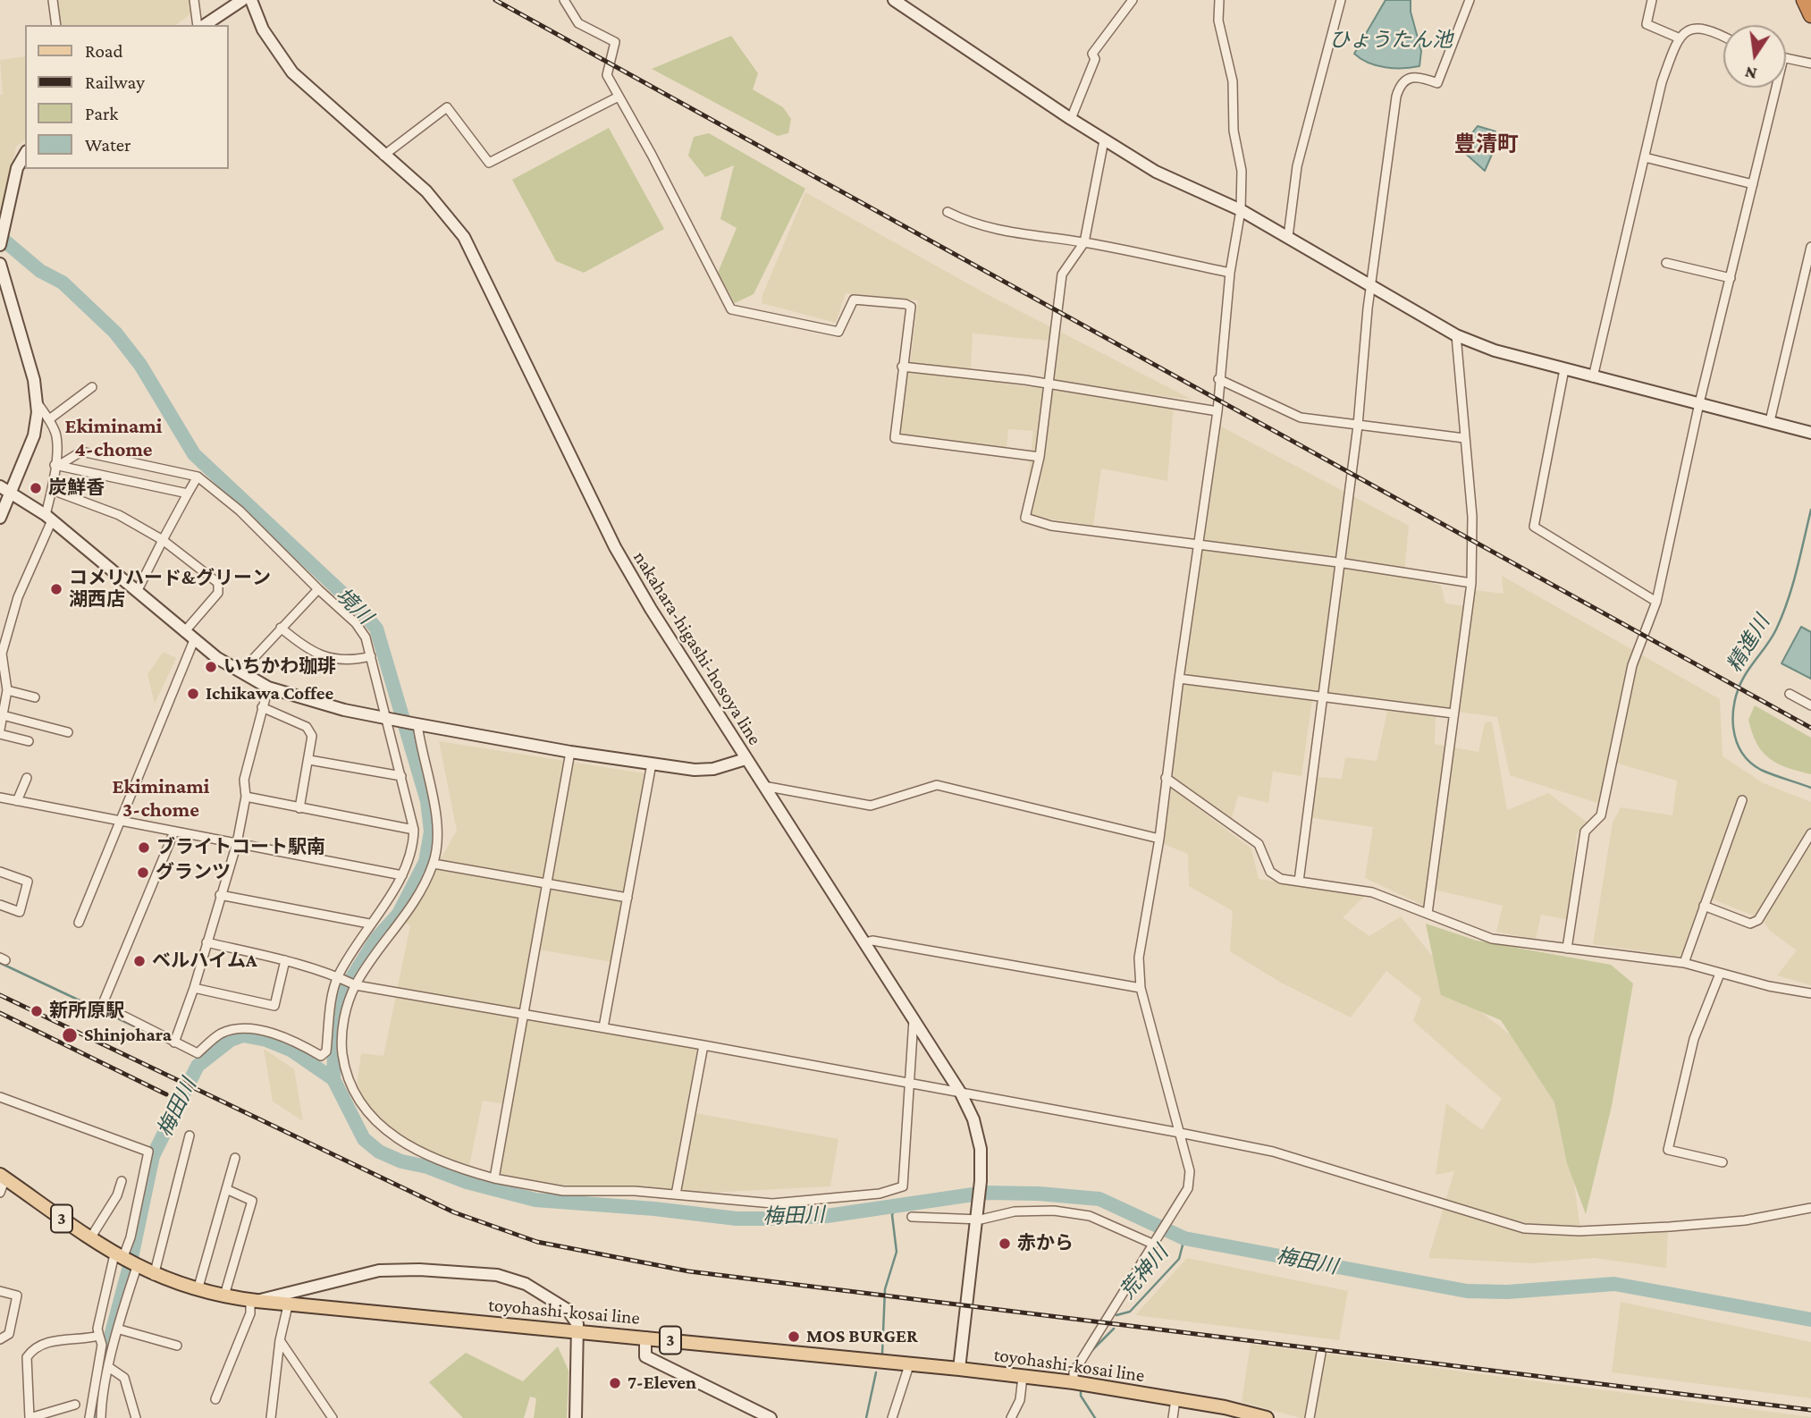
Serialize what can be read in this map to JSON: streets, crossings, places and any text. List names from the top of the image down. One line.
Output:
{"streets":{"main road":["3","toyohashi-kosai line"],"street":["nakahara-higashi-hosoya line"]},"crossings":[["nakahara-higashi-hosoya line","toyohashi-kosai line"]],"districts":["豊清町","Ekiminami 4-chome","Ekiminami 3-chome"],"water":["ひょうたん池","境川","精進川","梅田川","荒神川"],"places":["炭鮮香","コメリハード&グリーン 湖西店","いちかわ珈琲","Ichikawa Coffee","ブライトコート駅南","グランツ","ベルハイムA","新所原駅","Shinjohara","赤から","MOS BURGER","7-Eleven"],"legend":["Road","Railway","Park","Water"],"north":"bottom"}
